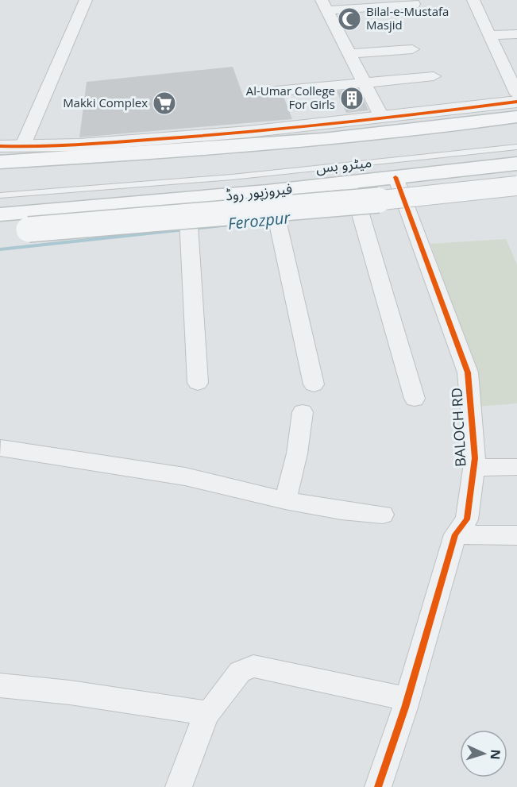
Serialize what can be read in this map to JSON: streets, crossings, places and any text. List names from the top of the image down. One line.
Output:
{"streets":{"main road":["فیروزپور روڈ"],"street":["BALOCH RD"],"lane":["میٹرو بس"]},"crossings":[["فیروزپور روڈ","BALOCH RD"]],"water":["Ferozpur"],"places":{"mosque":["Bilal-e-Mustafa Masjid"],"building":["Al-Umar College For Girls"],"supermarket":["Makki Complex"]},"north":"right"}
